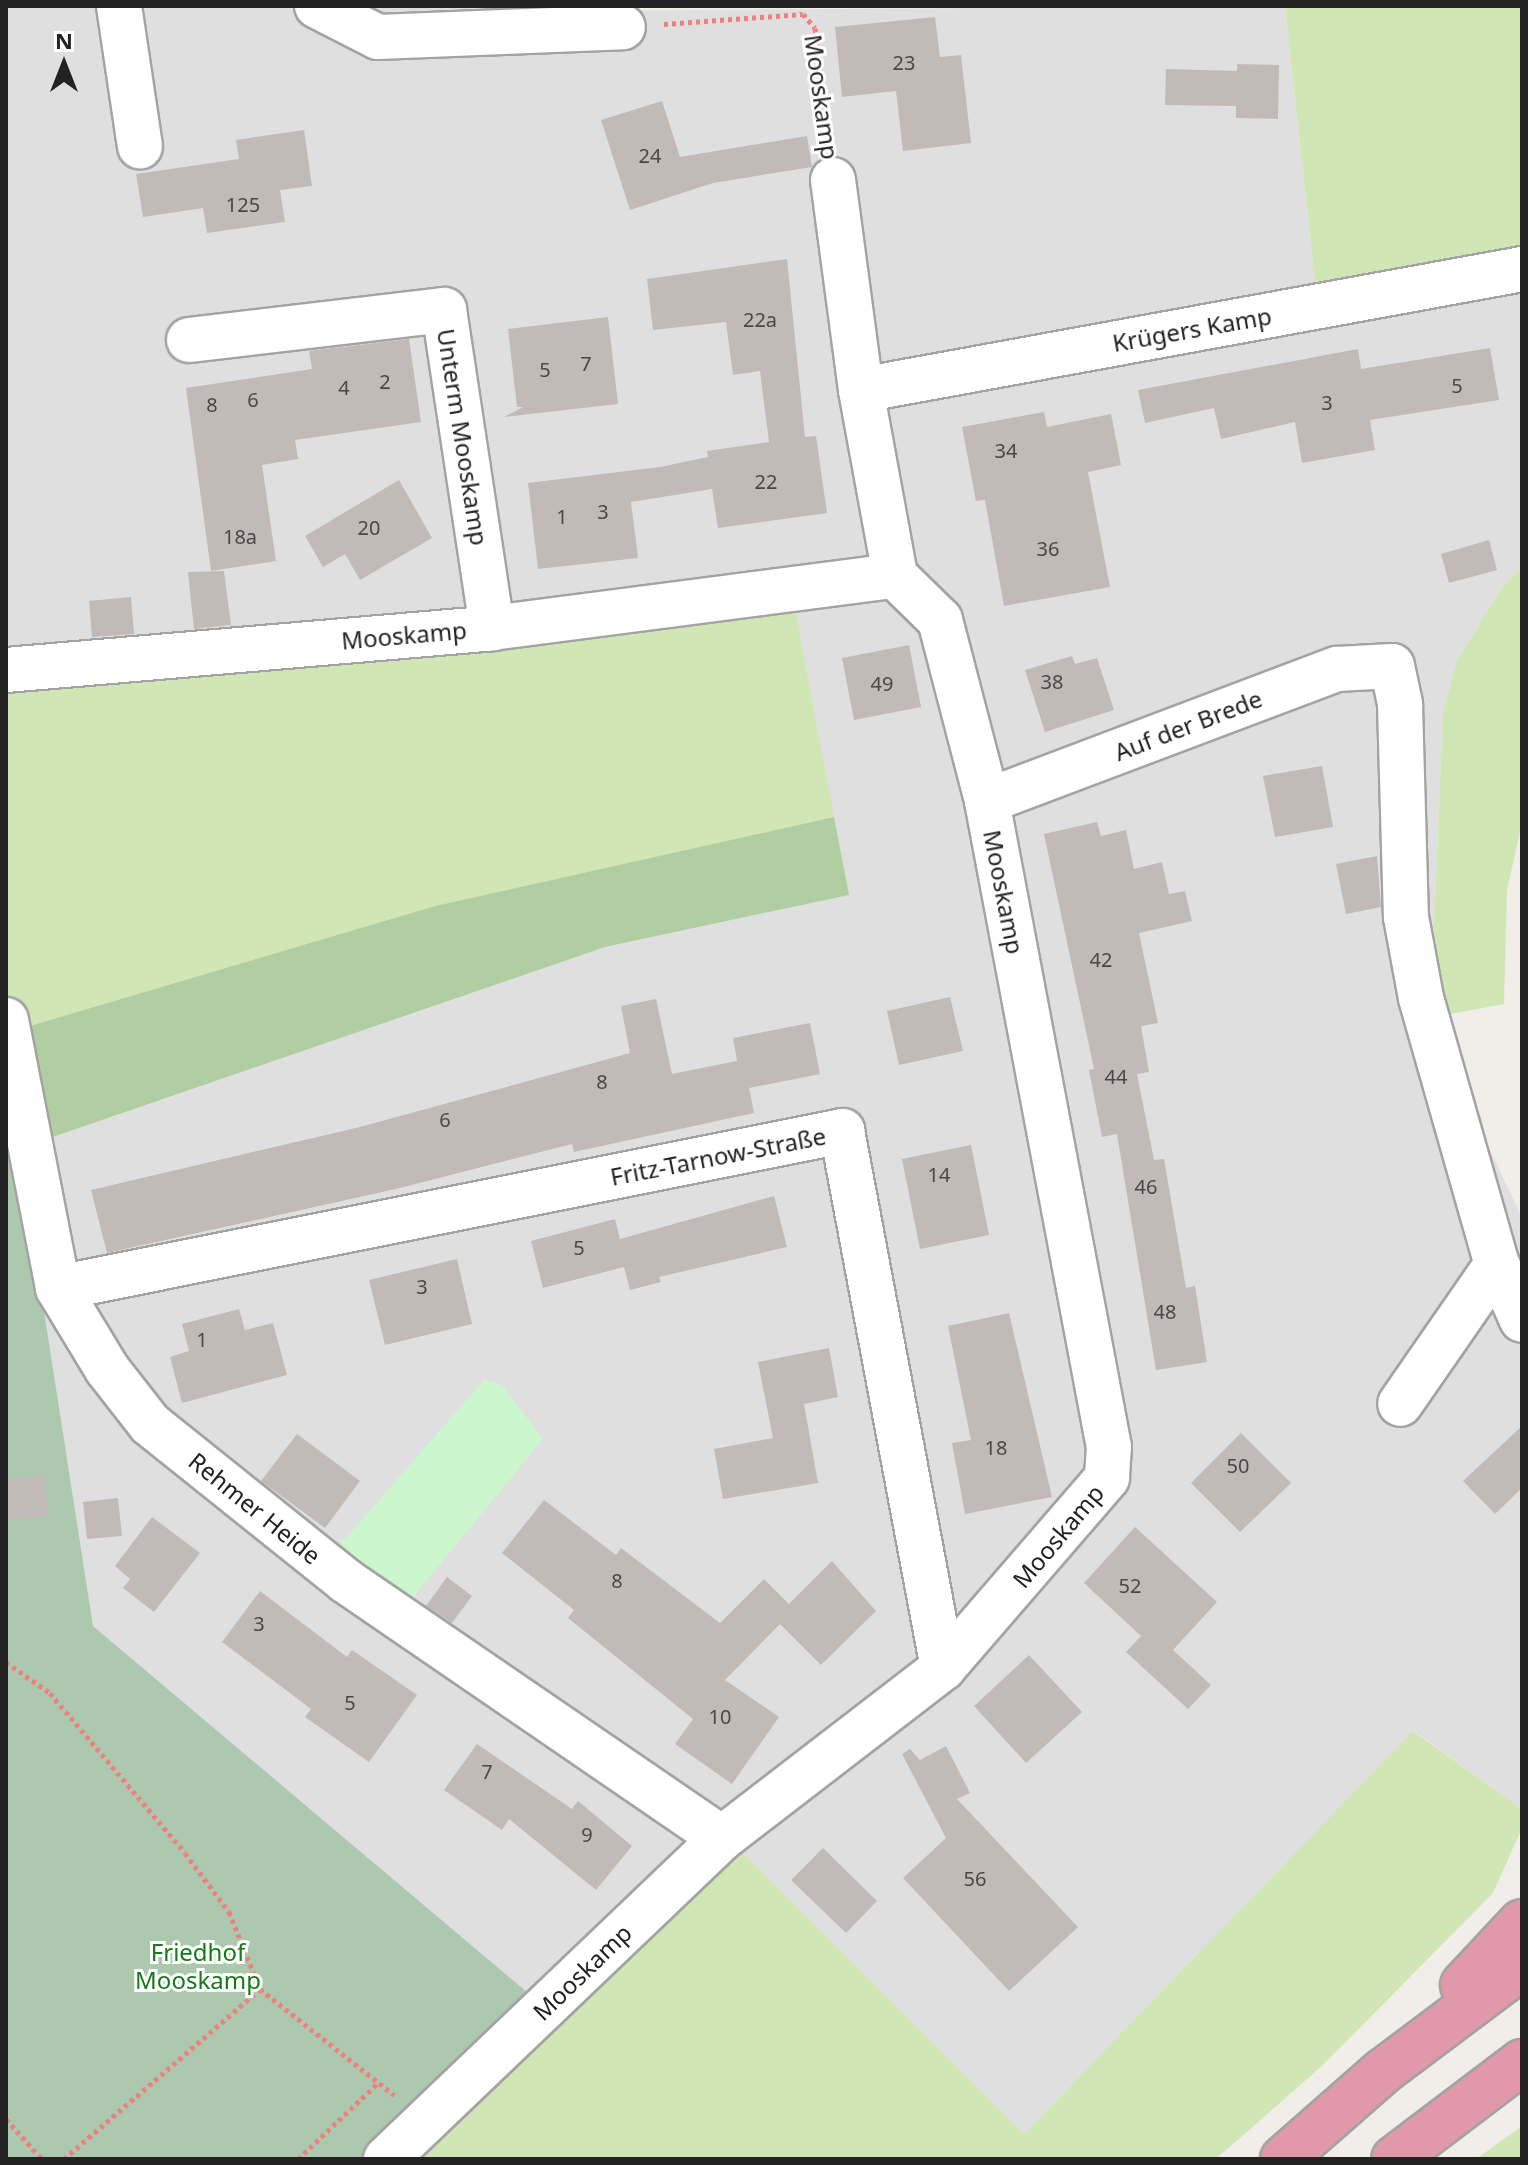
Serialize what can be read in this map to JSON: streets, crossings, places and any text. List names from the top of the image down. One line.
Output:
{"streets":{"street":["Mooskamp","Krügers Kamp","Unterm Mooskamp","Auf der Brede","Fritz-Tarnow-Straße","Rehmer Heide"]},"crossings":[["Mooskamp","Krügers Kamp"],["Mooskamp","Unterm Mooskamp"],["Mooskamp","Auf der Brede"],["Mooskamp","Fritz-Tarnow-Straße"],["Mooskamp","Rehmer Heide"],["Fritz-Tarnow-Straße","Rehmer Heide"]],"parks":["Friedhof Mooskamp"],"house_numbers":["23","24","125","22a","7","5","2","5","4","6","3","8","34","22","3","1","20","18a","36","38","49","42","44","8","6","14","46","5","3","48","1","18","50","8","52","3","5","10","7","9","56"],"north":"top"}
